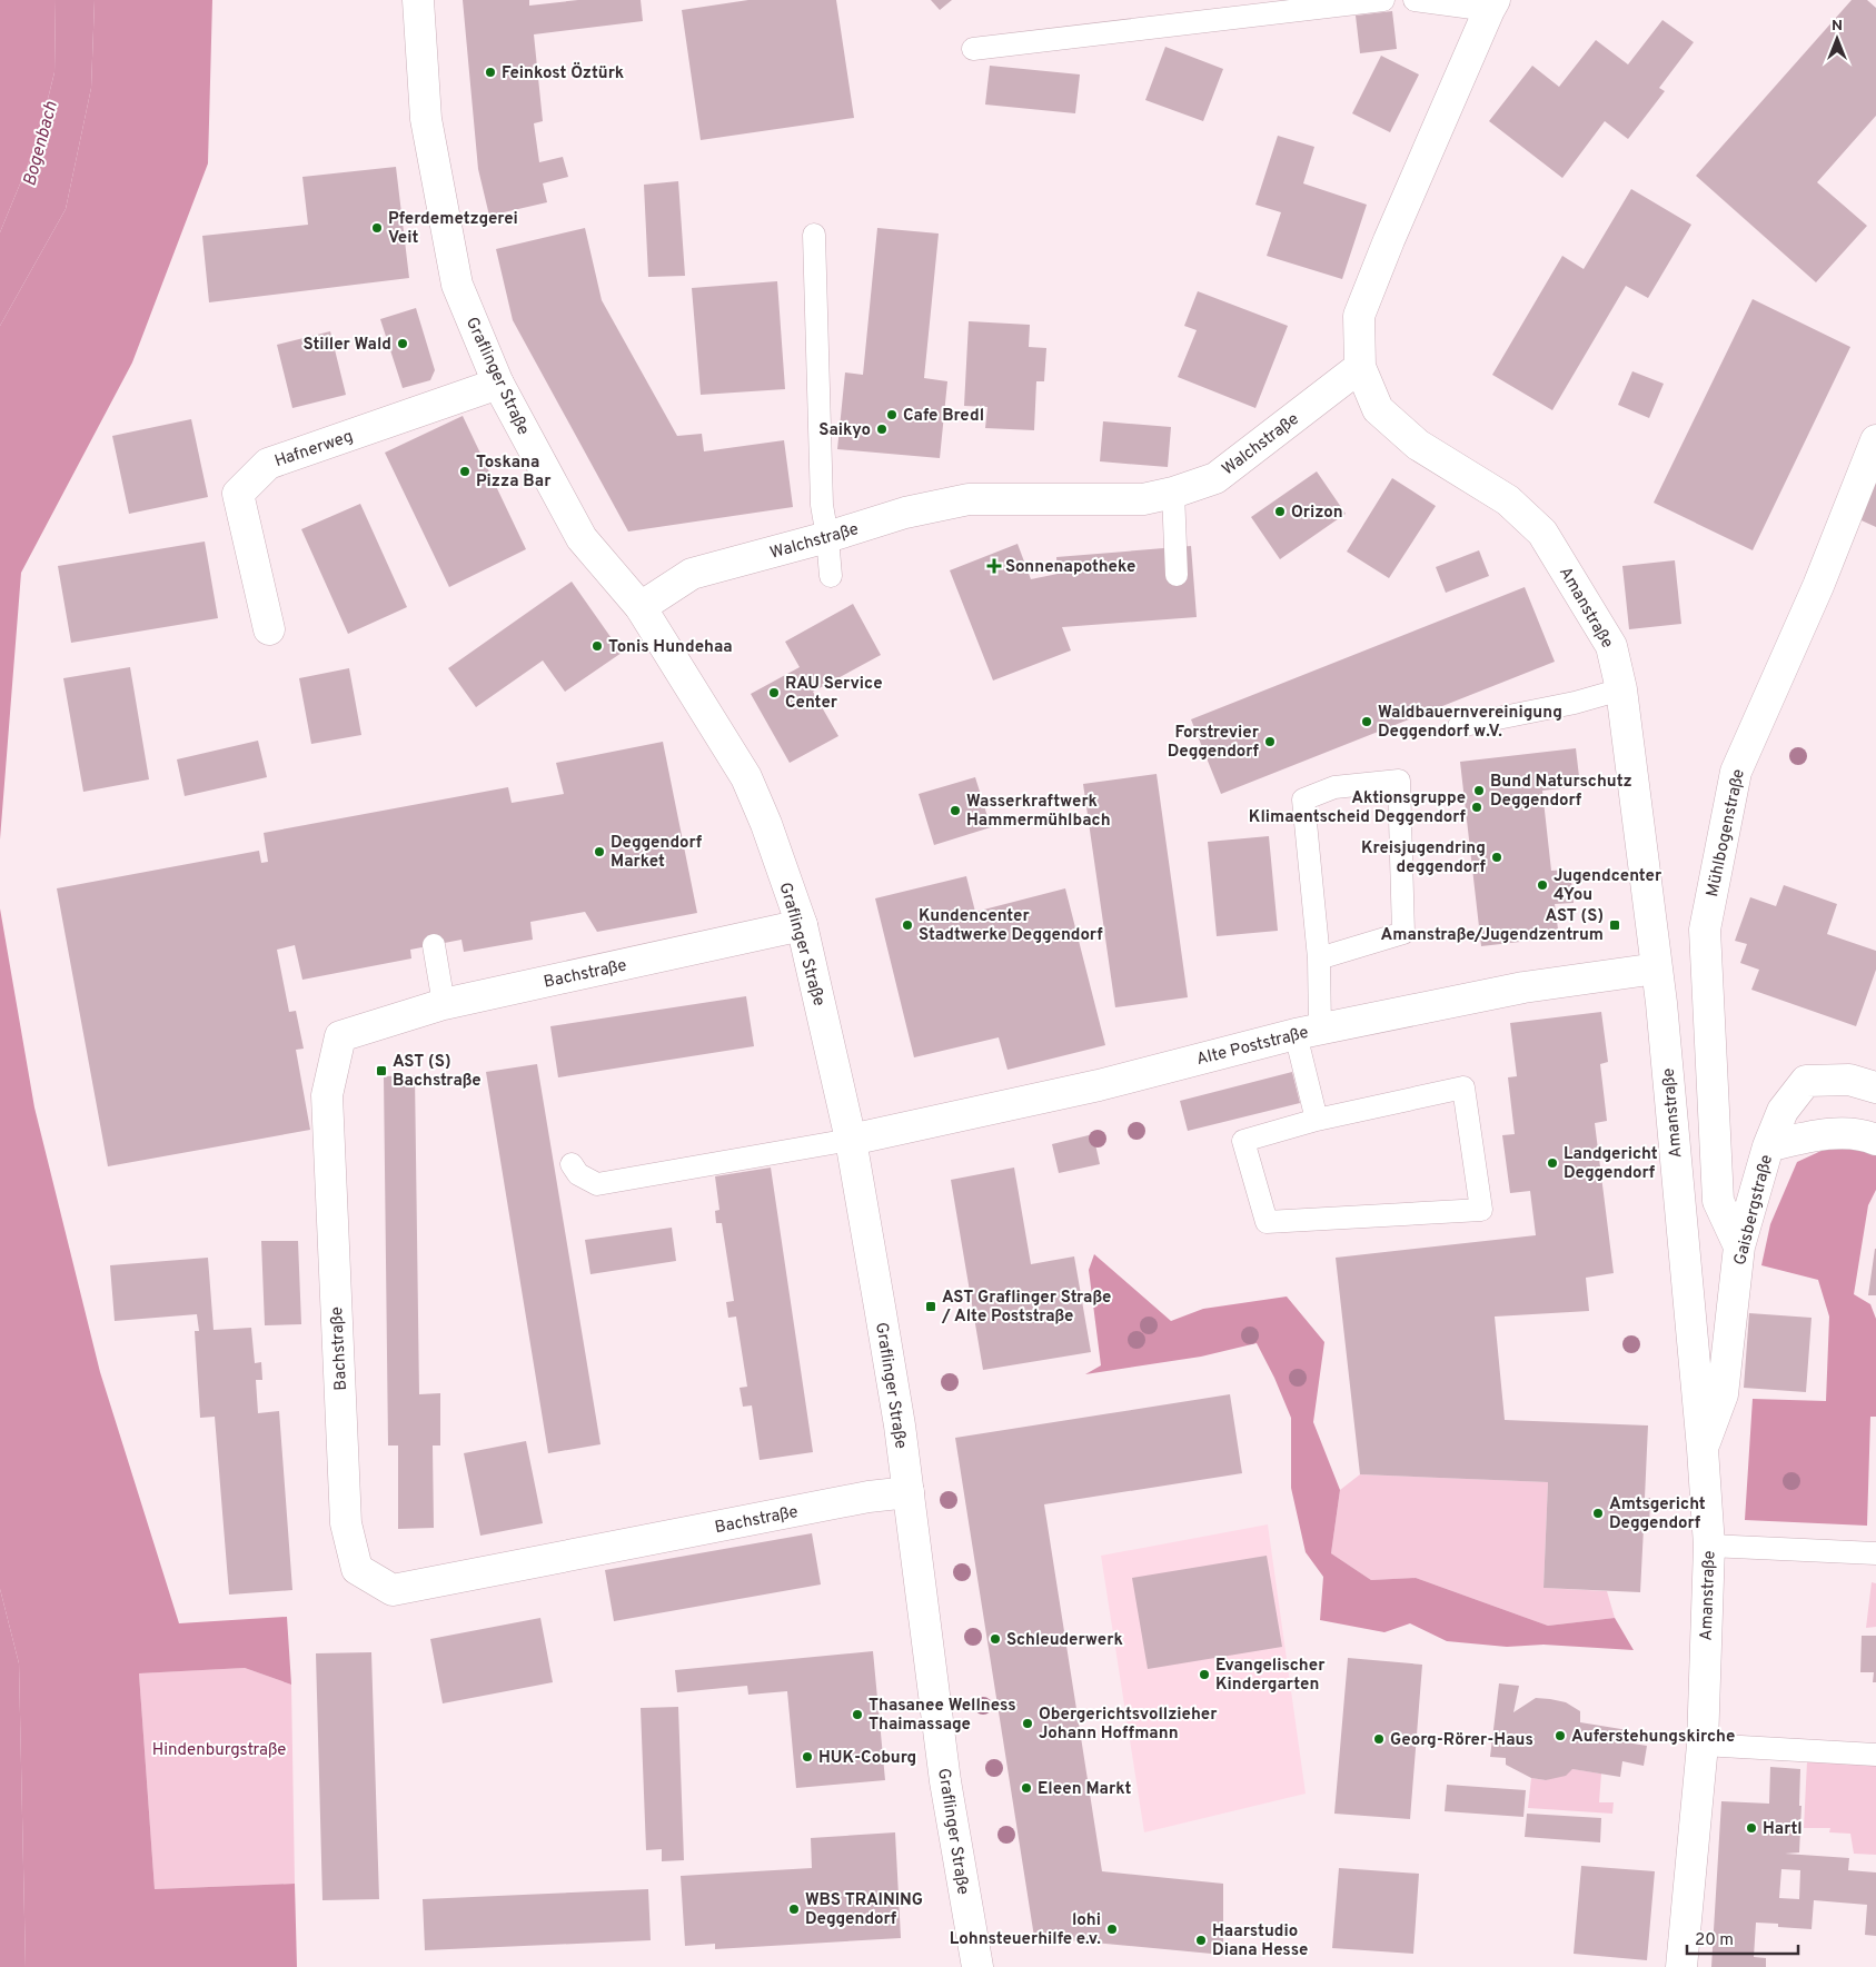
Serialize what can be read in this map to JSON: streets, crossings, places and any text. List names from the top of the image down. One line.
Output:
{"streets":{"street":["Graflinger Straße","Walchstraße","Hafnerweg","Amanstraße","Mühlbogenstraße","Bachstraße","Alte Poststraße","Gaisbergstraße"]},"crossings":[["Graflinger Straße","Walchstraße"],["Graflinger Straße","Hafnerweg"],["Graflinger Straße","Bachstraße"],["Graflinger Straße","Alte Poststraße"],["Walchstraße","Amanstraße"],["Amanstraße","Alte Poststraße"],["Amanstraße","Gaisbergstraße"],["Mühlbogenstraße","Gaisbergstraße"]],"water":["Bogenbach"],"parks":["Hindenburgstraße"],"places":{"other":["Feinkost Öztürk","Pferdemetzgerei Veit","Stiller Wald","Cafe Bredl","Saikyo","Toskana Pizza Bar","Orizon","Tonis Hundehaa","RAU Service Center","Waldbauernvereinigung Deggendorf w.V.","Forstrevier Deggendorf","Bund Naturschutz Deggendorf","Aktionsgruppe Klimaentscheid Deggendorf","Wasserkraftwerk Hammermühlbach","Deggendorf Market","Kreisjugendring deggendorf","Jugendcenter 4You","Kundencenter Stadtwerke Deggendorf","Landgericht Deggendorf","Amtsgericht Deggendorf","Schleuderwerk","Evangelischer Kindergarten","Thasanee Wellness Thaimassage","Obergerichtsvollzieher Johann Hoffmann","Auferstehungskirche","Georg-Rörer-Haus","HUK-Coburg","Eleen Markt","Hartl","WBS TRAINING Deggendorf","lohi Lohnsteuerhilfe e.v.","Haarstudio Diana Hesse"],"health":["Sonnenapotheke"],"transit":["AST (S) Amanstraße/Jugendzentrum","AST (S) Bachstraße","AST Graflinger Straße / Alte Poststraße"]},"scale_bar":"20 m","north":"top"}
